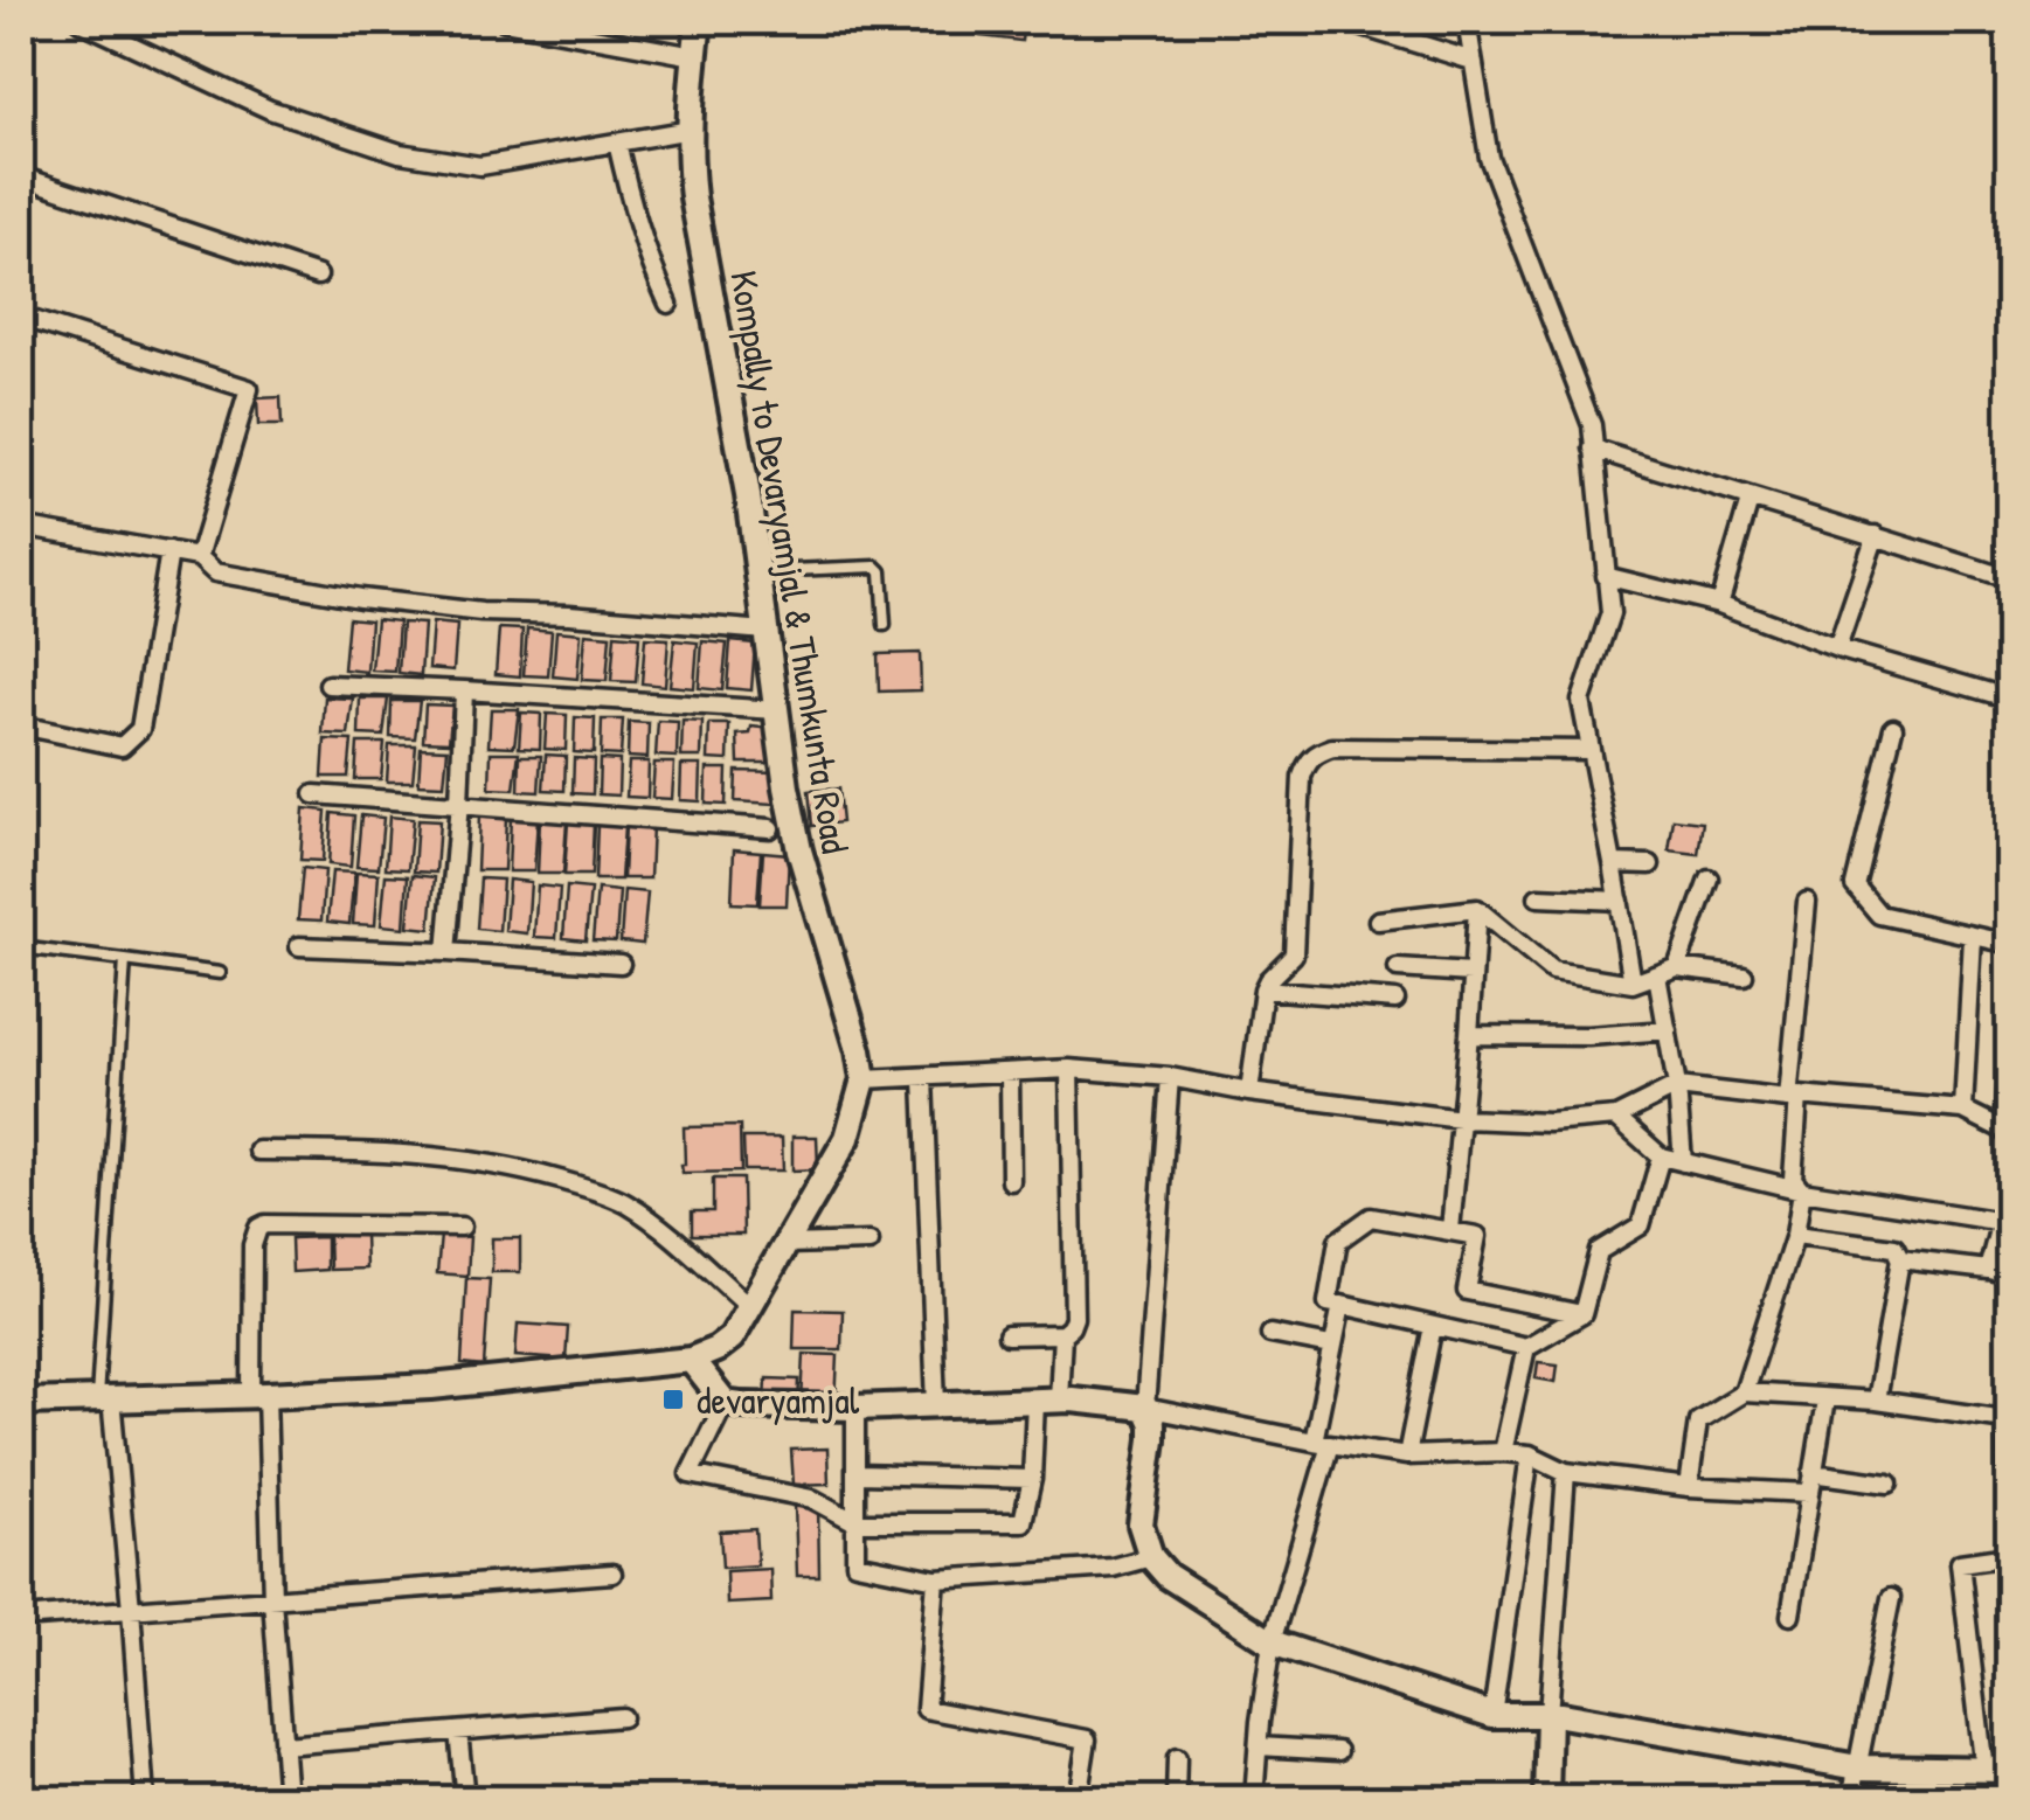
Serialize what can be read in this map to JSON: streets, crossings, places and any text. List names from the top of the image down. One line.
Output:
{"streets":{"main road":["Kompally to Devaryamjal & Thumkunta Road"]},"places":{"transit":["devaryamjal"]}}
